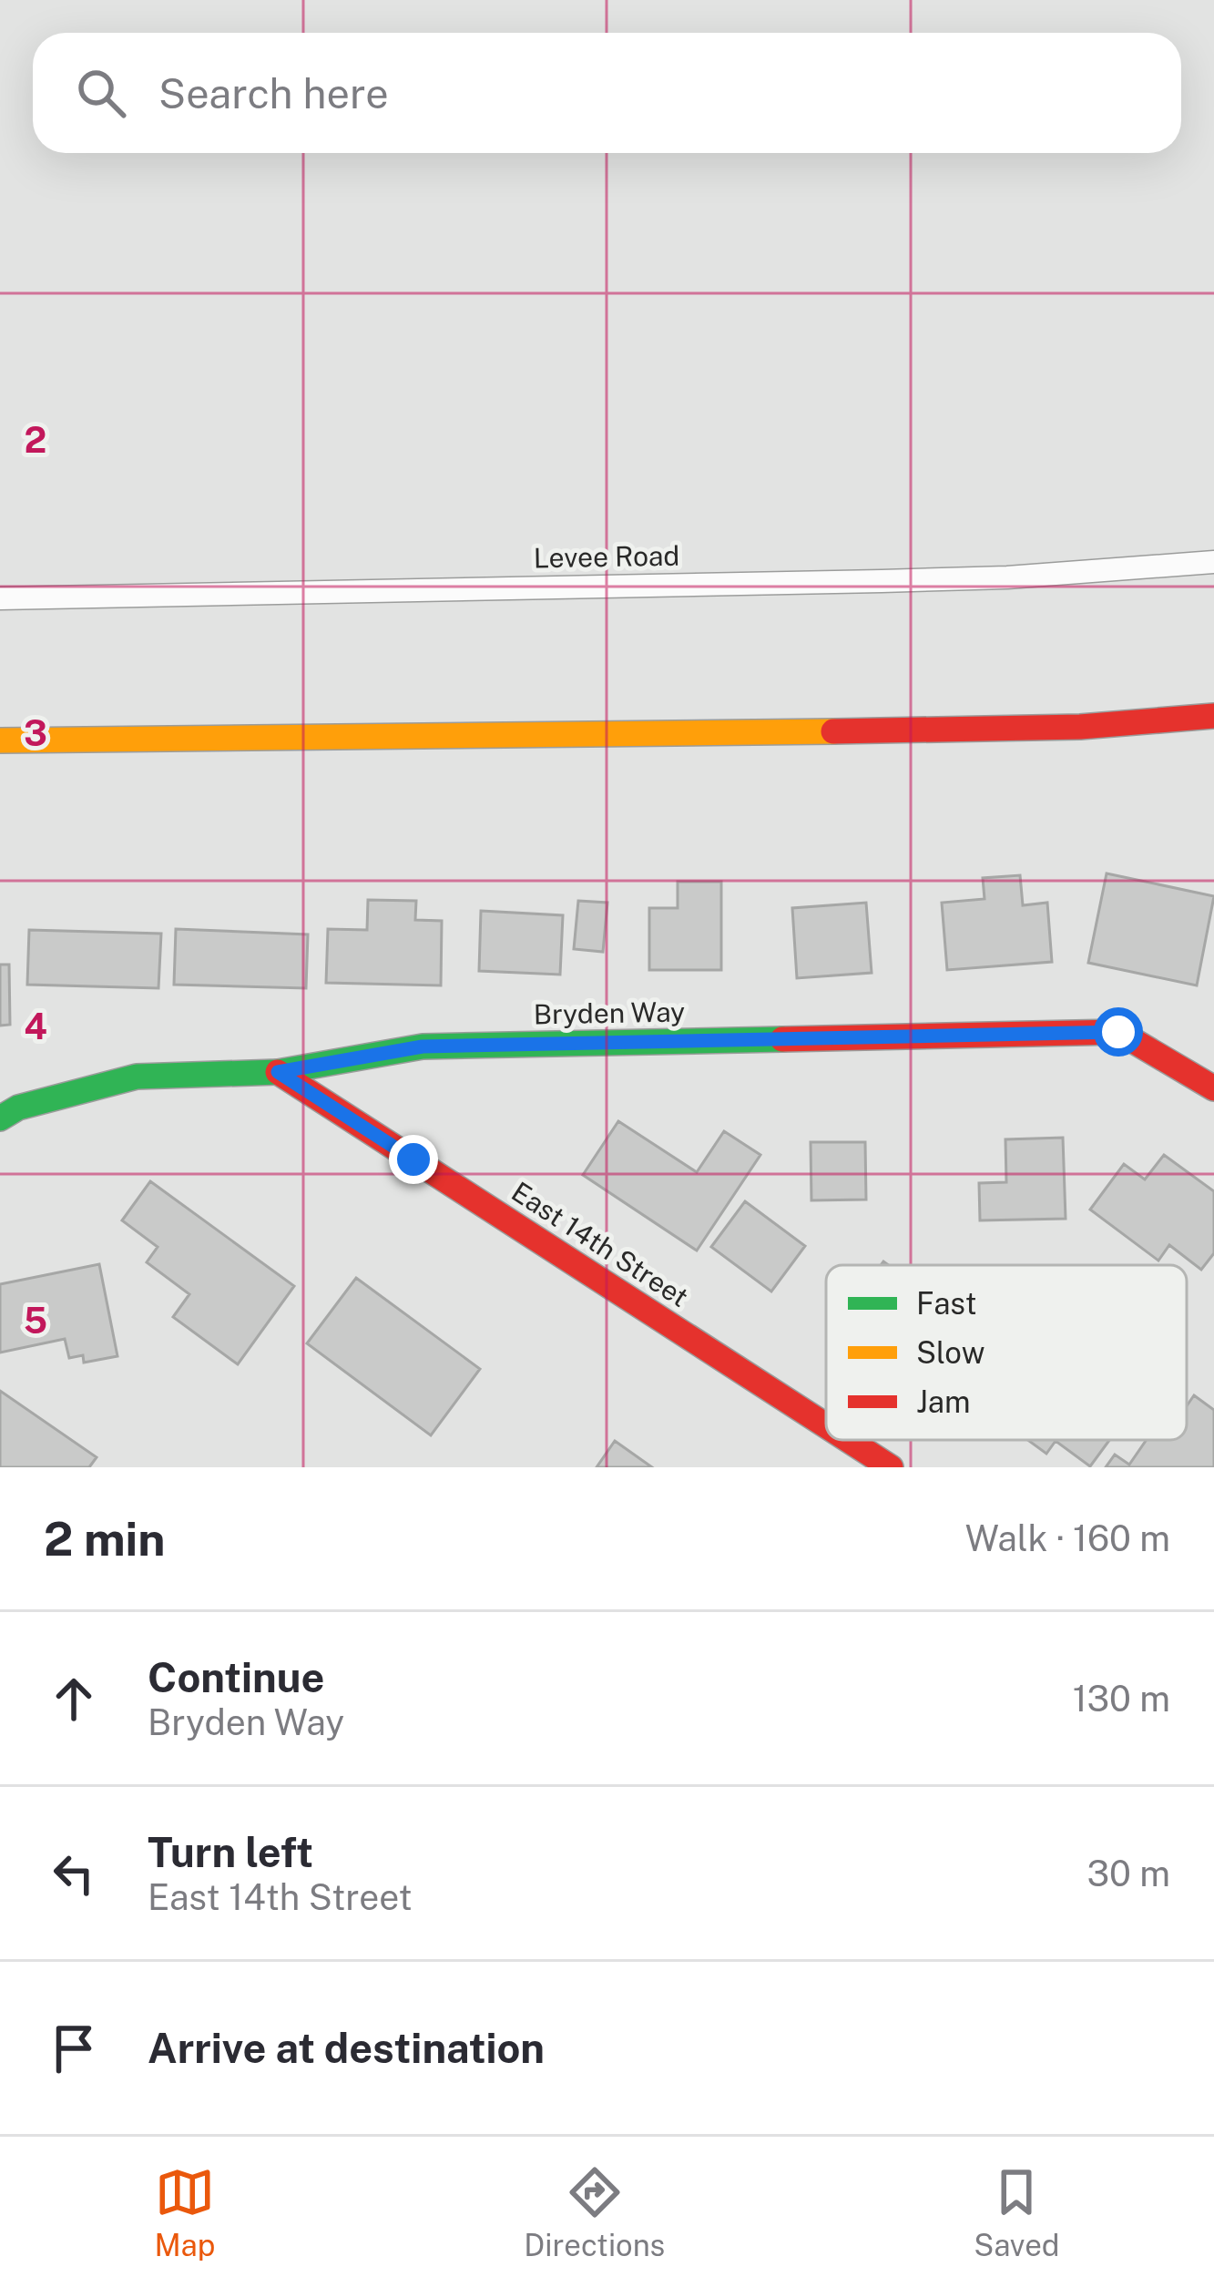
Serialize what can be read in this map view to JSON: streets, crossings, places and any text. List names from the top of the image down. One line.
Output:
{"streets":{"main road":["Bryden Way","East 14th Street"],"lane":["Levee Road"]},"crossings":[["Bryden Way","East 14th Street"]],"legend":["Fast","Slow","Jam"],"page":{"search":"Search here","heading":["2 min","Walk · 160 m"],"list":[["Continue","Bryden Way","130 m"],["Turn left","East 14th Street","30 m"],"Arrive at destination"],"nav":["Map","Directions","Saved"]},"grid":{"rows":["2","3","4","5"]}}
